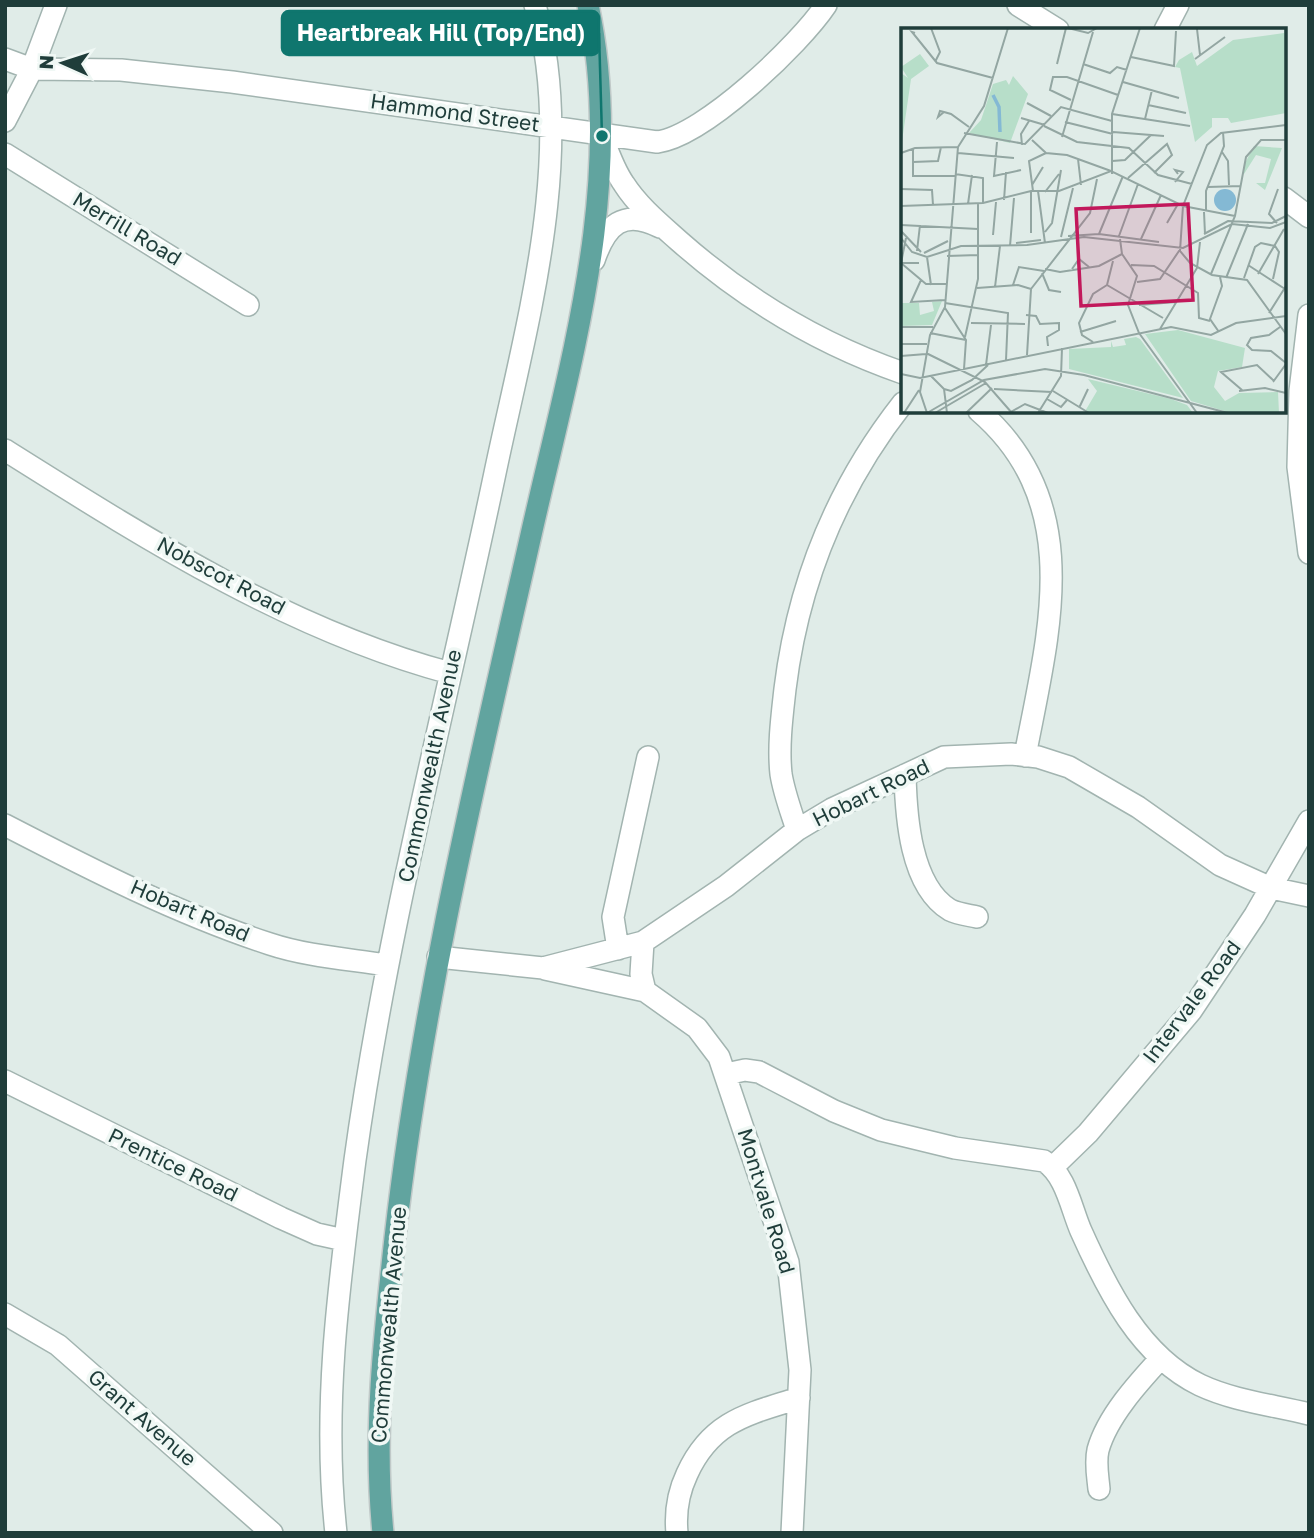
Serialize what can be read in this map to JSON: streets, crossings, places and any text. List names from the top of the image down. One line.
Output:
{"streets":{"main road":["Commonwealth Avenue"],"street":["Hammond Street","Merrill Road","Nobscot Road","Hobart Road","Intervale Road","Prentice Road","Montvale Road","Grant Avenue"]},"crossings":[["Hammond Street","Commonwealth Avenue"],["Nobscot Road","Commonwealth Avenue"],["Commonwealth Avenue","Hobart Road"],["Commonwealth Avenue","Prentice Road"],["Hobart Road","Intervale Road"],["Hobart Road","Montvale Road"]],"places":["Heartbreak Hill (Top/End)"],"north":"left"}
